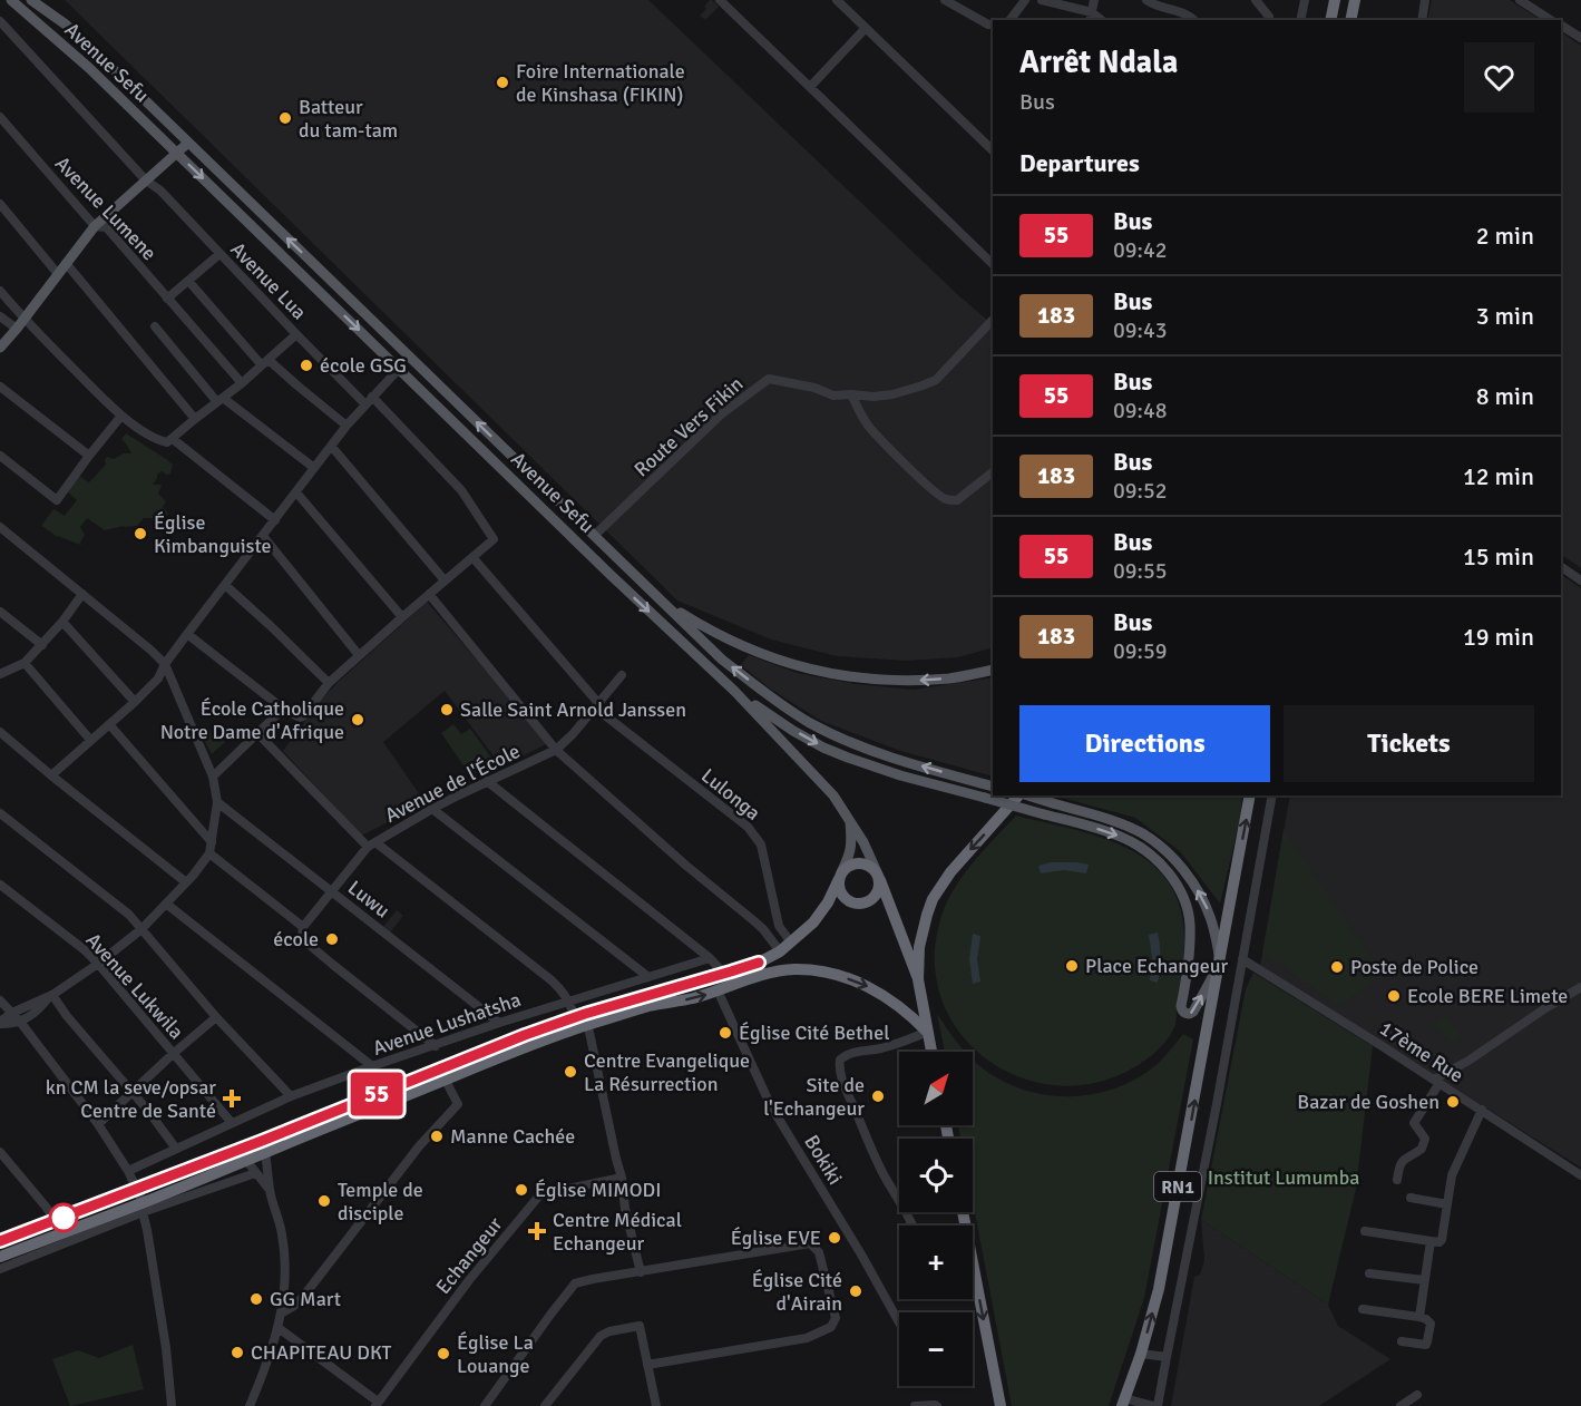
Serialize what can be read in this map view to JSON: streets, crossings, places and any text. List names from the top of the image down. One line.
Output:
{"streets":{"highway":["RN1"],"main road":["Avenue Sefu"],"street":["Avenue Lumene","Avenue Lua","Route Vers Fikin","Avenue de l'École","Lulonga","Luwu","Avenue Lukwila","Avenue Lushatsha","17ème Rue","Bokiki","Echangeur"]},"crossings":[["Avenue Sefu","Route Vers Fikin"],["Avenue Lua","Lulonga"],["Avenue de l'École","Lulonga"],["Avenue de l'École","Luwu"],["Luwu","Avenue Lushatsha"],["Avenue Lukwila","Avenue Lushatsha"]],"parks":["Institut Lumumba"],"places":{"other":["Foire Internationale de Kinshasa (FIKIN)","Batteur du tam-tam","école GSG","Église Kimbanguiste","Salle Saint Arnold Janssen","École Catholique Notre Dame d'Afrique","école","Place Echangeur","Poste de Police","Ecole BERE Limete","Église Cité Bethel","Centre Evangelique La Résurrection","Site de l'Echangeur","Bazar de Goshen","Manne Cachée","Église MIMODI","Temple de disciple","Église EVE","Église Cité d'Airain","GG Mart","CHAPITEAU DKT","Église La Louange"],"health":["kn CM la seve/opsar Centre de Santé","Centre Médical Echangeur"]},"lines":["bus line 55"],"north":"top right","page":{"on_map":"55","heading":[["Arrêt Ndala","Bus"],"Departures"],"list":[{"mark":"55","name":"Bus","note":"09:42","value":"2 min"},{"mark":"183","name":"Bus","note":"09:43","value":"3 min"},{"mark":"55","name":"Bus","note":"09:48","value":"8 min"},{"mark":"183","name":"Bus","note":"09:52","value":"12 min"},{"mark":"55","name":"Bus","note":"09:55","value":"15 min"},{"mark":"183","name":"Bus","note":"09:59","value":"19 min"}],"buttons":["Directions","Tickets"],"map_buttons":["+","−"]}}
